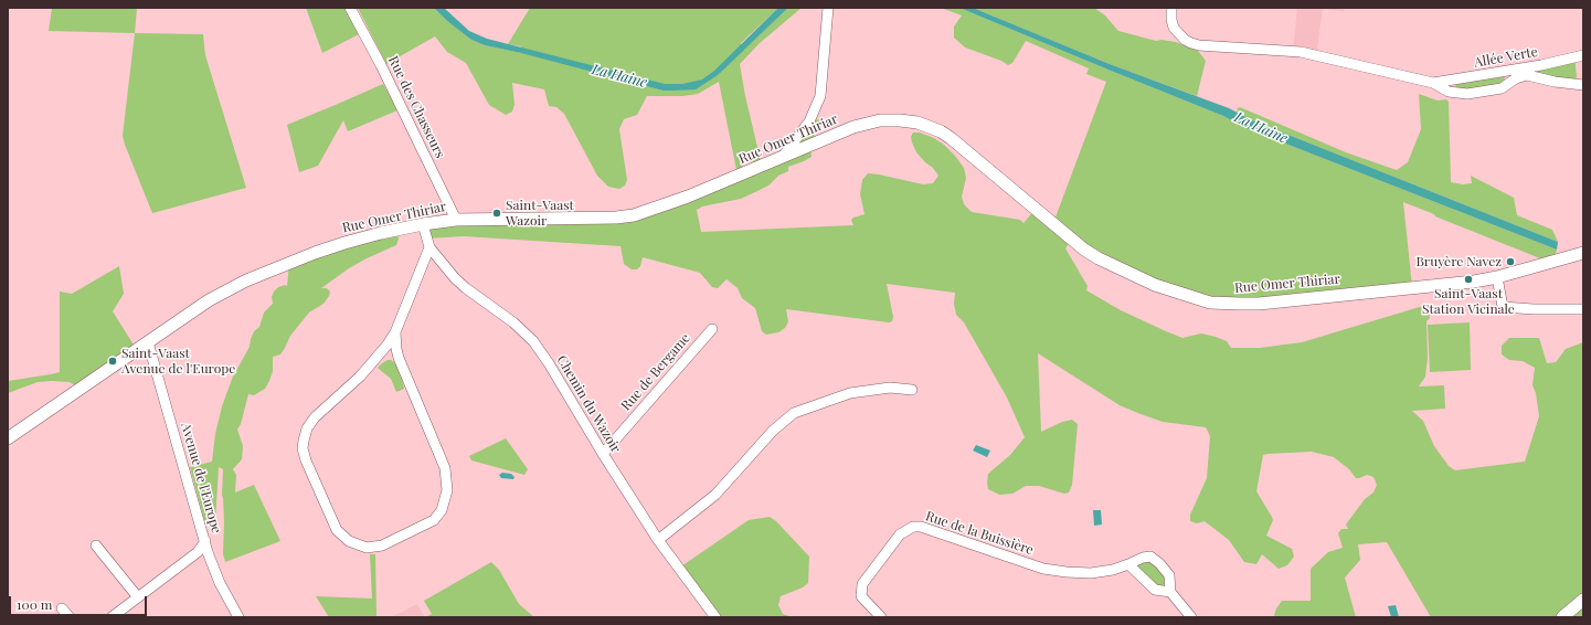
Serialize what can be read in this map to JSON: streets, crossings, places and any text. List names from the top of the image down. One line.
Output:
{"streets":{"street":["Allée Verte","Rue des Chasseurs","Rue Omer Thiriar","Rue de Bergame","Chemin du Wazoir","Avenue de l'Europe","Rue de la Buissière"]},"crossings":[["Rue des Chasseurs","Rue Omer Thiriar"],["Rue Omer Thiriar","Chemin du Wazoir"],["Rue Omer Thiriar","Avenue de l'Europe"],["Rue de Bergame","Chemin du Wazoir"]],"water":["La Haine"],"places":["Saint-Vaast Wazoir","Bruyère Navez","Saint-Vaast Station Vicinale","Saint-Vaast Avenue de l'Europe"],"scale_bar":"100 m"}
